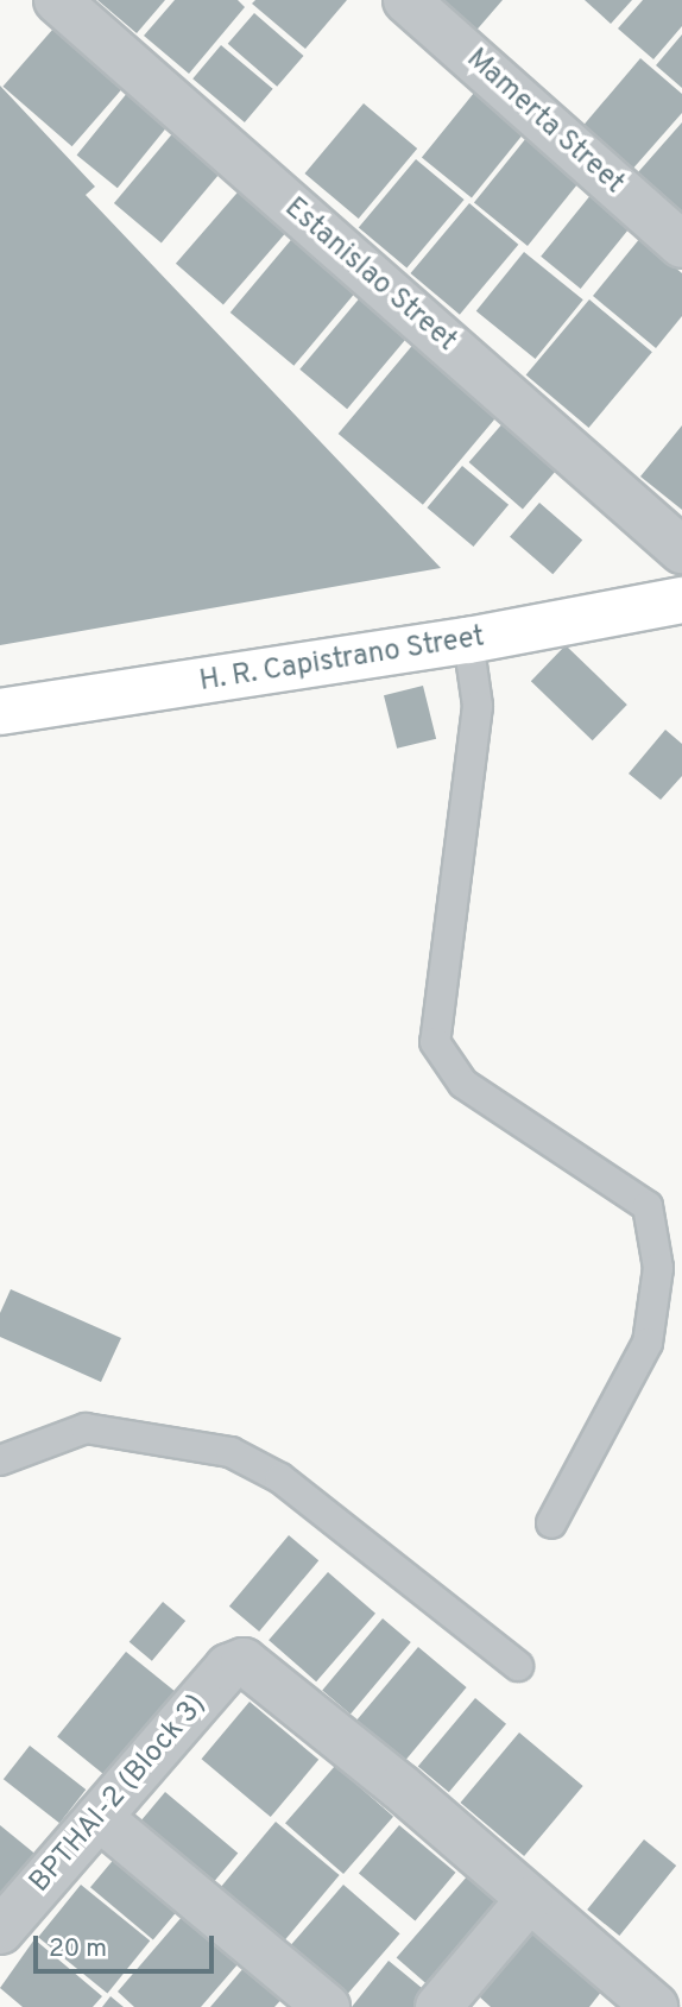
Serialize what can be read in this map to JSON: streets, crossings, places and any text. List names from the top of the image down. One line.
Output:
{"streets":{"street":["Mamerta Street","Estanislao Street","H. R. Capistrano Street","BPTHAI-2 (Block 3)"]},"scale_bar":"20 m"}
